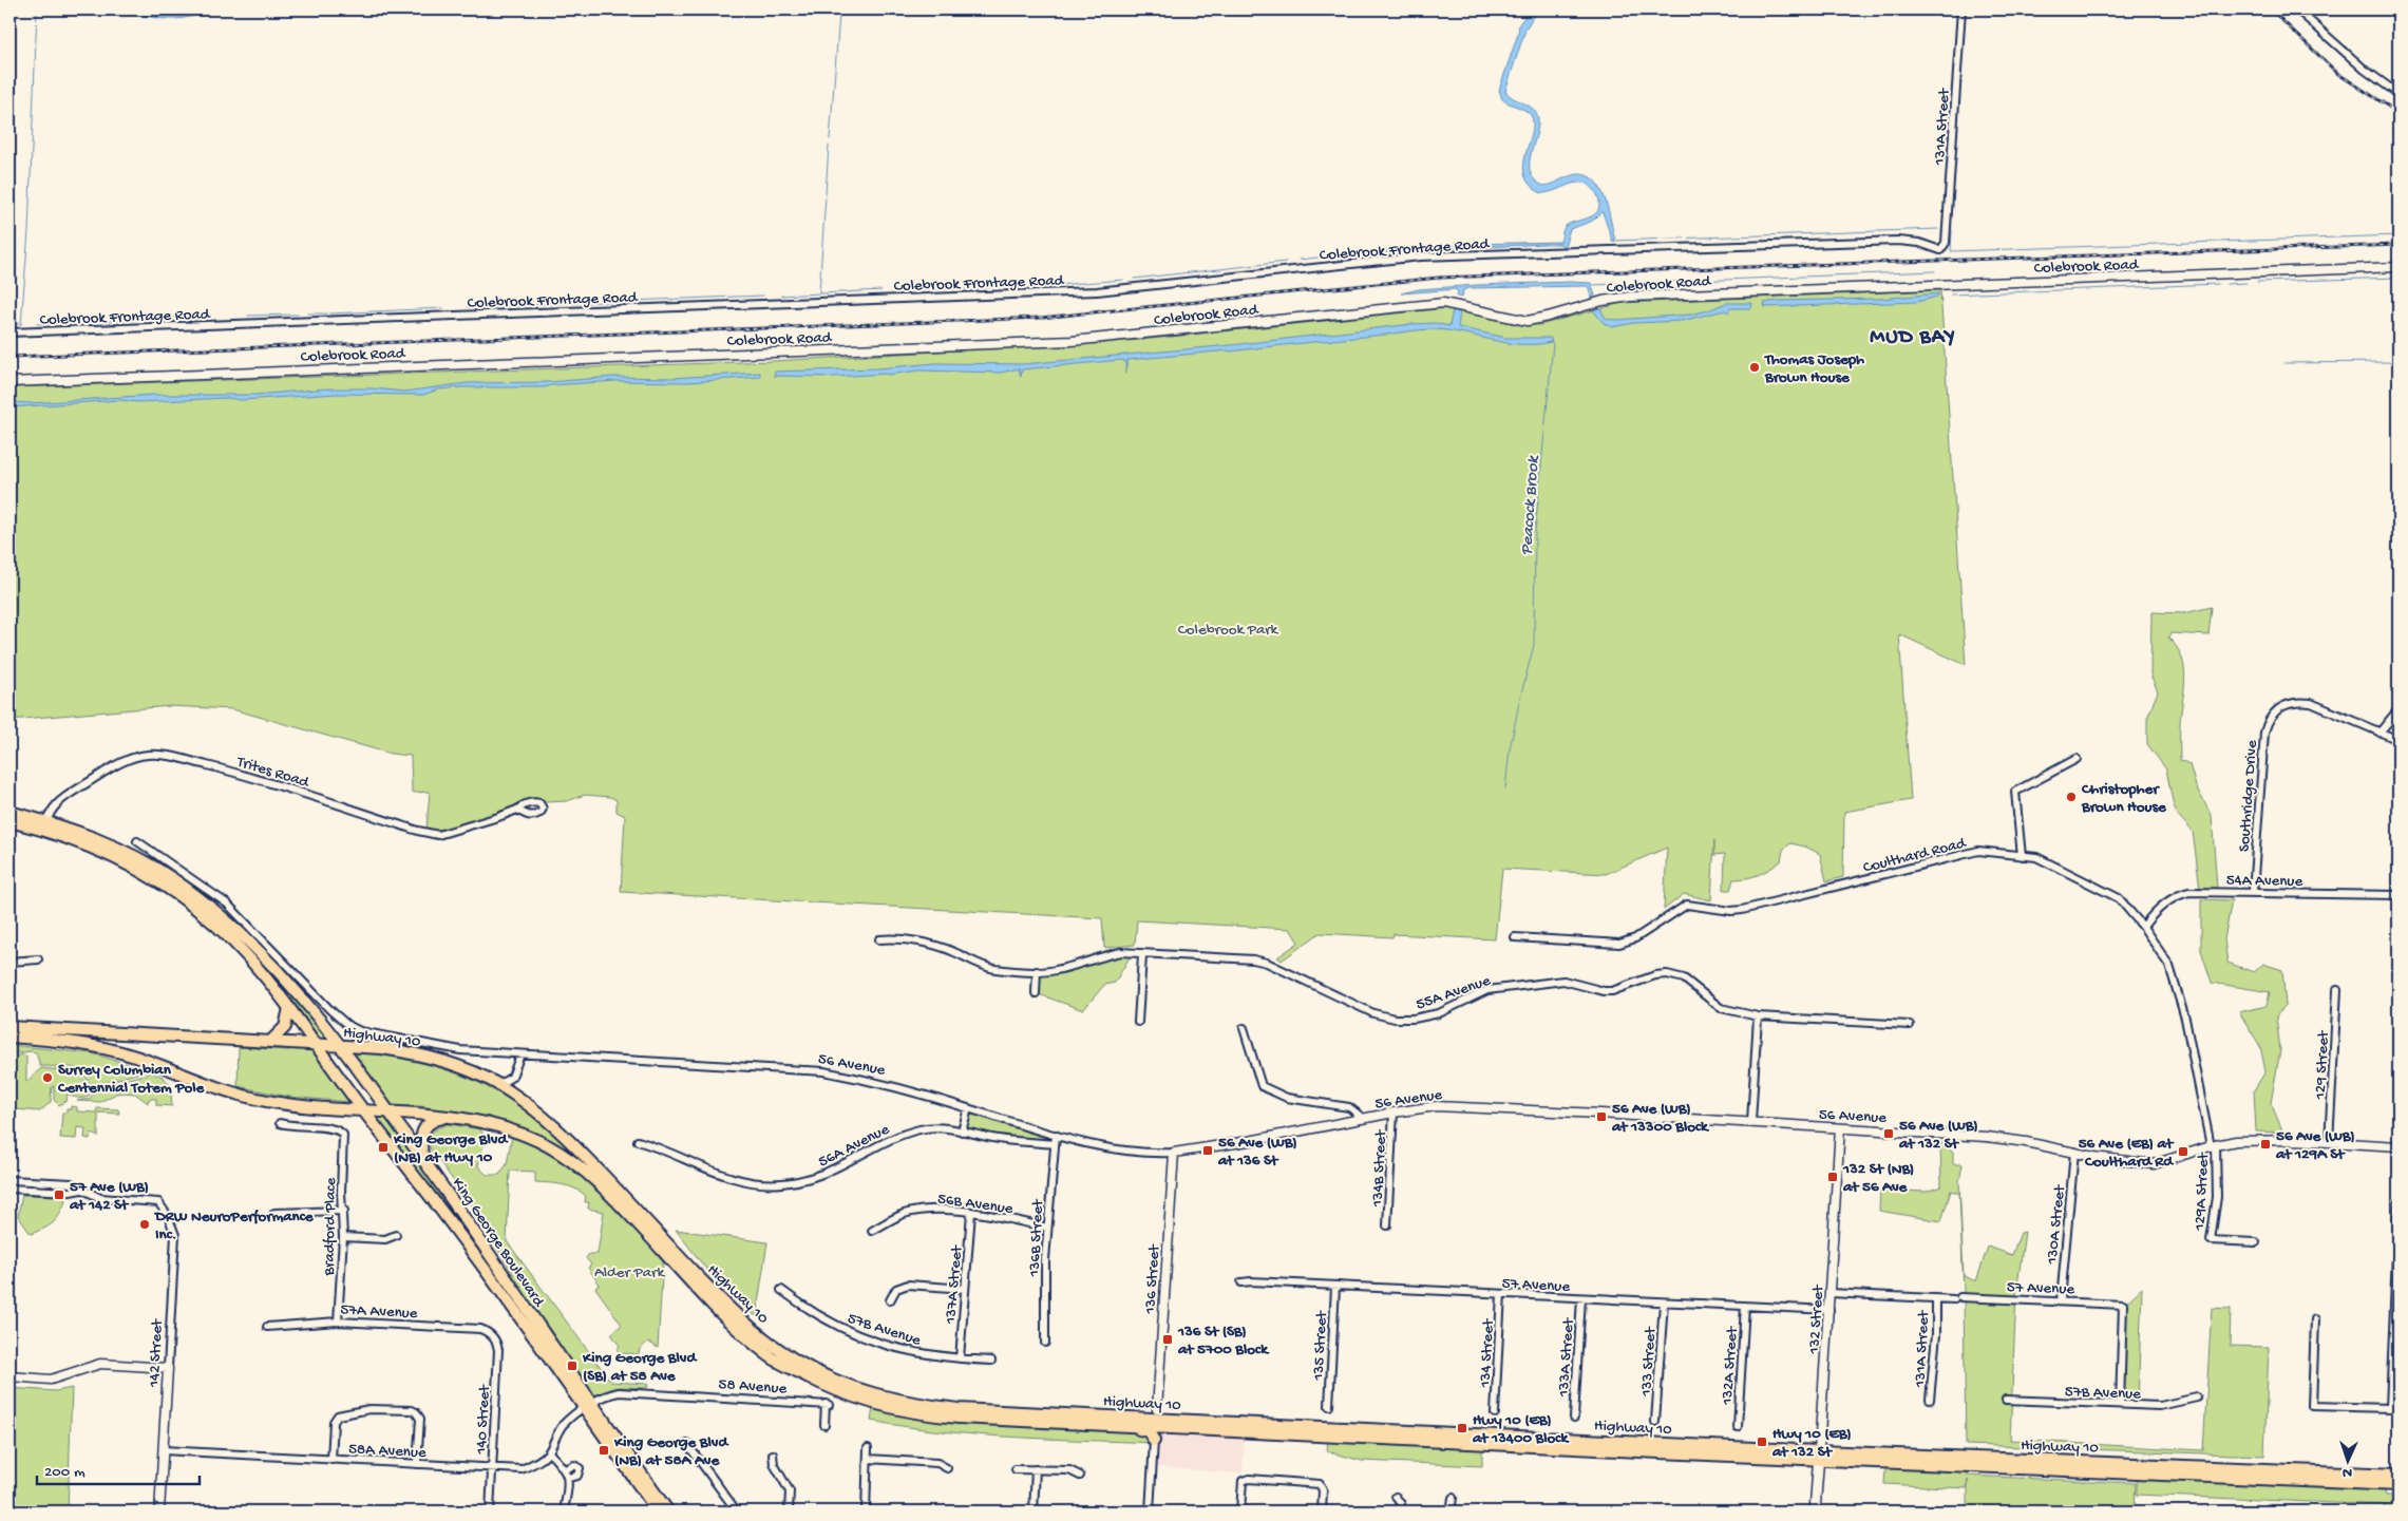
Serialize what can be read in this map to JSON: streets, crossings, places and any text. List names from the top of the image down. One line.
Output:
{"streets":{"main road":["Highway 10","King George Boulevard","132 Street"],"street":["131A Street","Colebrook Frontage Road","Colebrook Road","Trites Road","Southridge Drive","Coulthard Road","54A Avenue","55A Avenue","56 Avenue","129 Street","56A Avenue","134B Street","129A Street","56B Avenue","130A Street","Bradford Place","136B Street","136 Street","57 Avenue","137A Street","57A Avenue","57B Avenue","135 Street","142 Street","134 Street","133A Street","133 Street","132A Street","58 Avenue","140 Street","58A Avenue"]},"crossings":[["131A Street","Colebrook Frontage Road"],["131A Street","57 Avenue"],["Trites Road","King George Boulevard"],["Southridge Drive","54A Avenue"],["Coulthard Road","54A Avenue"],["Coulthard Road","56 Avenue"],["Coulthard Road","129A Street"],["Highway 10","King George Boulevard"],["Highway 10","132 Street"],["56 Avenue","129 Street"],["56 Avenue","134B Street"],["56 Avenue","129A Street"],["56 Avenue","130A Street"],["56 Avenue","136B Street"],["56 Avenue","136 Street"],["56 Avenue","132 Street"],["56A Avenue","136B Street"],["56B Avenue","136B Street"],["56B Avenue","137A Street"],["130A Street","57 Avenue"],["Bradford Place","57A Avenue"],["King George Boulevard","58 Avenue"],["57 Avenue","132 Street"],["57 Avenue","57B Avenue"],["57 Avenue","135 Street"],["57 Avenue","134 Street"],["57 Avenue","133A Street"],["57 Avenue","133 Street"],["57 Avenue","132A Street"],["137A Street","57B Avenue"],["57A Avenue","140 Street"],["142 Street","58A Avenue"],["140 Street","58A Avenue"]],"districts":["MUD BAY"],"water":["Peacock Brook"],"parks":["Colebrook Park","Alder Park"],"places":{"other":["Thomas Joseph Brown House","Christopher Brown House","Surrey Columbian Centennial Totem Pole","DRW NeuroPerformance Inc."],"transit":["56 Ave (WB) at 13300 Block","56 Ave (WB) at 132 St","56 Ave (WB) at 129A St","King George Blvd (NB) at Hwy 10","56 Ave (WB) at 136 St","56 Ave (EB) at Coulthard Rd","132 St (NB) at 56 Ave","57 Ave (WB) at 142 St","136 St (SB) at 5700 Block","King George Blvd (SB) at 58 Ave","Hwy 10 (EB) at 13400 Block","Hwy 10 (EB) at 132 St","King George Blvd (NB) at 58A Ave"]},"scale_bar":"200 m","north":"bottom"}
